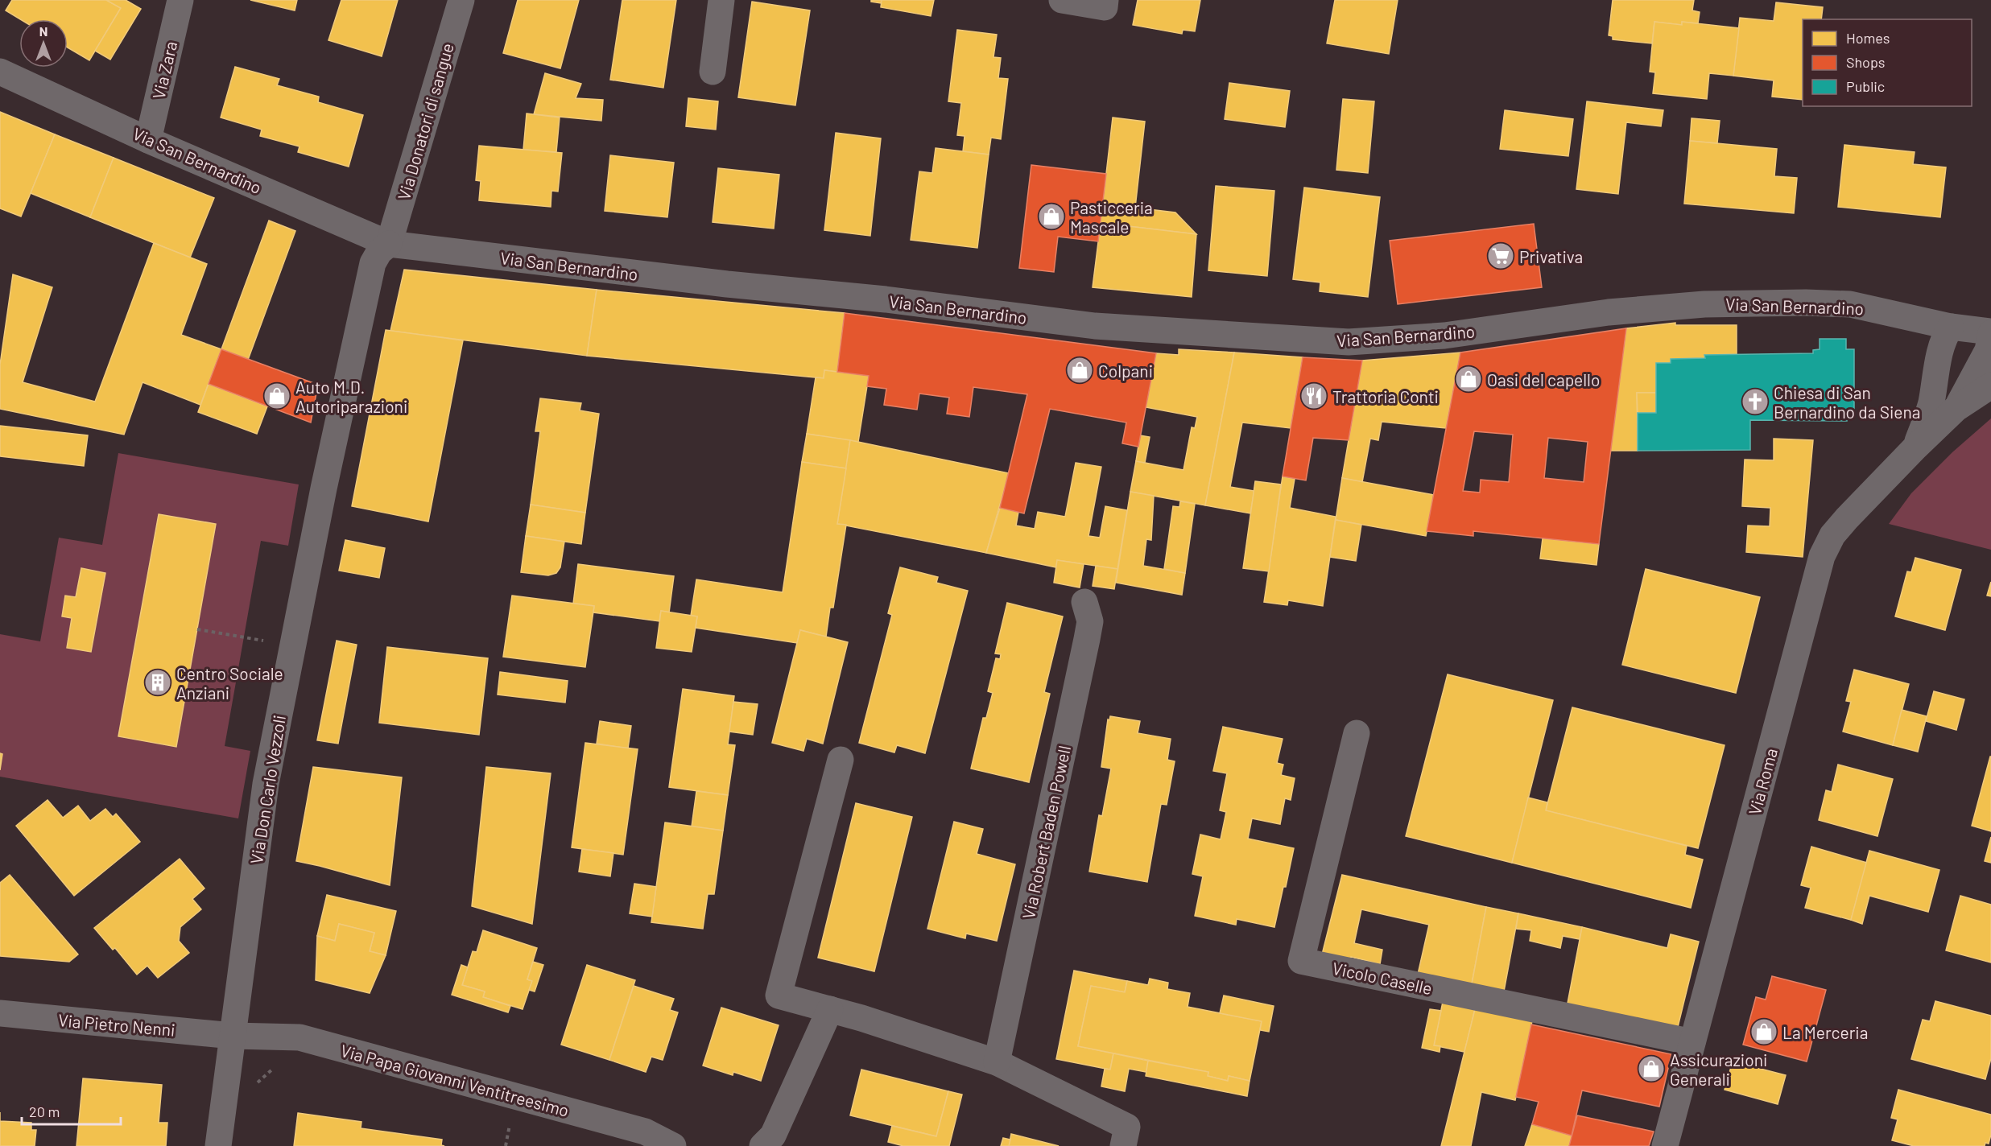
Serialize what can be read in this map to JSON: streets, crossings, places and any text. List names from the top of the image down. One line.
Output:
{"streets":{"street":["Via Zara","Via Donatori di sangue","Via San Bernardino","Via Roma","Via Don Carlo Vezzoli","Via Robert Baden Powell","Vicolo Caselle","Via Pietro Nenni","Via Papa Giovanni Ventitreesimo"]},"crossings":[["Via Zara","Via San Bernardino"],["Via Donatori di sangue","Via San Bernardino"],["Via Donatori di sangue","Via Don Carlo Vezzoli"],["Via San Bernardino","Via Roma"],["Via San Bernardino","Via Don Carlo Vezzoli"],["Via Roma","Vicolo Caselle"],["Via Don Carlo Vezzoli","Via Pietro Nenni"],["Via Don Carlo Vezzoli","Via Papa Giovanni Ventitreesimo"],["Via Pietro Nenni","Via Papa Giovanni Ventitreesimo"]],"places":{"shop":["Pasticceria Mascale","Colpani","Oasi del capello","Auto M.D. Autoriparazioni","La Merceria","Assicurazioni Generali"],"supermarket":["Privativa"],"restaurant":["Trattoria Conti"],"church":["Chiesa di San Bernardino da Siena"],"building":["Centro Sociale Anziani"]},"legend":["Homes","Shops","Public"],"scale_bar":"20 m","north":"top"}
